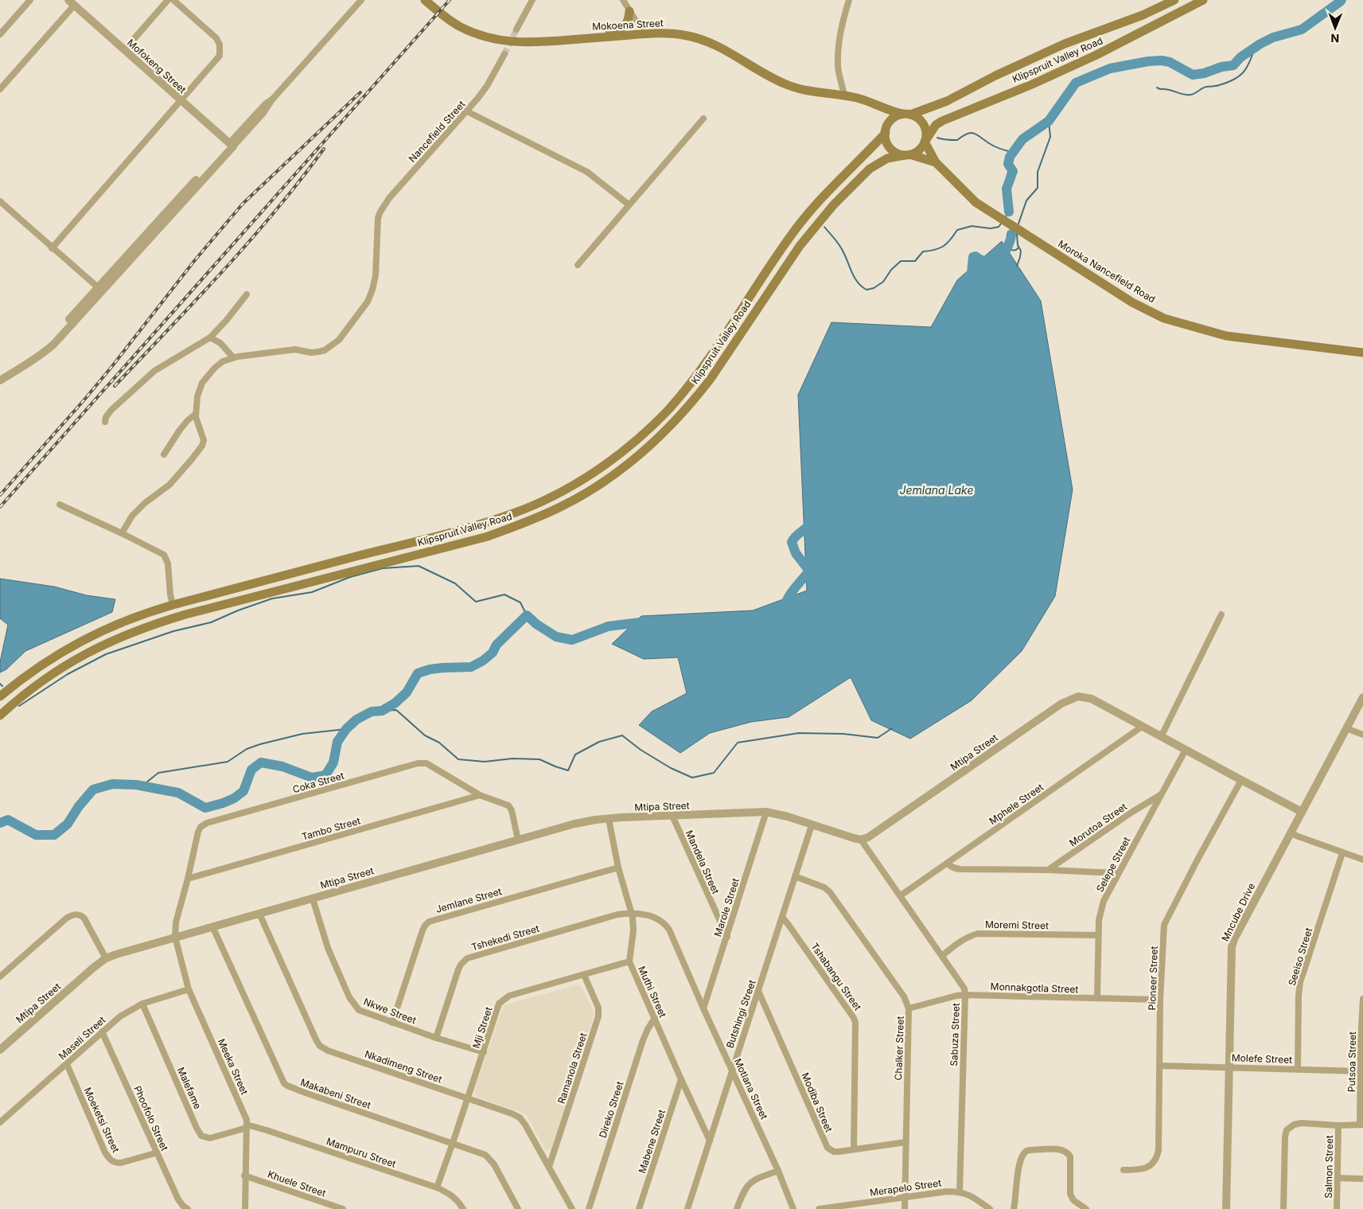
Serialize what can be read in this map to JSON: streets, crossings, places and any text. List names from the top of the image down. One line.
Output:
{"streets":{"main road":["Mokoena Street","Klipspruit Valley Road","Moroka Nancefield Road"],"street":["Mofokeng Street","Nancefield Street","Mtipa Street","Coka Street","Mphele Street","Morutoa Street","Tambo Street","Mandela Street","Selepe Street","Jemlane Street","Marole Street","Mncube Drive","Moremi Street","Tshekedi Street","Seeiso Street","Tshabangu Street","Pioneer Street","Monnakgotla Street","Muthi Street","Nkwe Street","Butshingi Street","Mji Street","Sabuza Street","Maseli Street","Chalker Street","Molefe Street","Putsoa Street","Meeka Street","Nkadimeng Street","Ramanola Street","Malefame","Motlana Street","Makabeni Street","Modiba Street","Direko Street","Phoofolo Street","Moeketsi Street","Mabene Street","Mampuru Street","Salmon Street","Khuele Street","Merapelo Street"]},"crossings":[["Mokoena Street","Klipspruit Valley Road"],["Mokoena Street","Moroka Nancefield Road"],["Klipspruit Valley Road","Moroka Nancefield Road"],["Mtipa Street","Coka Street"],["Mtipa Street","Mphele Street"],["Mtipa Street","Mandela Street"],["Mtipa Street","Selepe Street"],["Mtipa Street","Marole Street"],["Mtipa Street","Mncube Drive"],["Mtipa Street","Pioneer Street"],["Mtipa Street","Muthi Street"],["Mtipa Street","Nkwe Street"],["Mtipa Street","Butshingi Street"],["Mtipa Street","Sabuza Street"],["Mtipa Street","Meeka Street"],["Mtipa Street","Nkadimeng Street"],["Mtipa Street","Makabeni Street"],["Coka Street","Tambo Street"],["Coka Street","Meeka Street"],["Mphele Street","Sabuza Street"],["Morutoa Street","Selepe Street"],["Mandela Street","Marole Street"],["Selepe Street","Moremi Street"],["Selepe Street","Monnakgotla Street"],["Jemlane Street","Muthi Street"],["Jemlane Street","Nkwe Street"],["Marole Street","Motlana Street"],["Mncube Drive","Molefe Street"],["Moremi Street","Sabuza Street"],["Tshekedi Street","Muthi Street"],["Tshekedi Street","Nkwe Street"],["Tshekedi Street","Motlana Street"],["Seeiso Street","Molefe Street"],["Tshabangu Street","Butshingi Street"],["Tshabangu Street","Modiba Street"],["Pioneer Street","Monnakgotla Street"],["Pioneer Street","Molefe Street"],["Monnakgotla Street","Sabuza Street"],["Monnakgotla Street","Chalker Street"],["Muthi Street","Butshingi Street"],["Muthi Street","Mji Street"],["Muthi Street","Motlana Street"],["Muthi Street","Direko Street"],["Muthi Street","Mabene Street"],["Nkwe Street","Mji Street"],["Butshingi Street","Chalker Street"],["Butshingi Street","Motlana Street"],["Butshingi Street","Modiba Street"],["Mji Street","Nkadimeng Street"],["Mji Street","Ramanola Street"],["Mji Street","Makabeni Street"],["Mji Street","Mampuru Street"],["Sabuza Street","Merapelo Street"],["Maseli Street","Meeka Street"],["Maseli Street","Malefame"],["Maseli Street","Phoofolo Street"],["Maseli Street","Moeketsi Street"],["Chalker Street","Modiba Street"],["Chalker Street","Merapelo Street"],["Molefe Street","Putsoa Street"],["Meeka Street","Malefame"],["Meeka Street","Mampuru Street"],["Meeka Street","Khuele Street"],["Nkadimeng Street","Ramanola Street"],["Malefame","Mampuru Street"],["Phoofolo Street","Moeketsi Street"]],"water":["Jemlana Lake"],"north":"bottom"}
